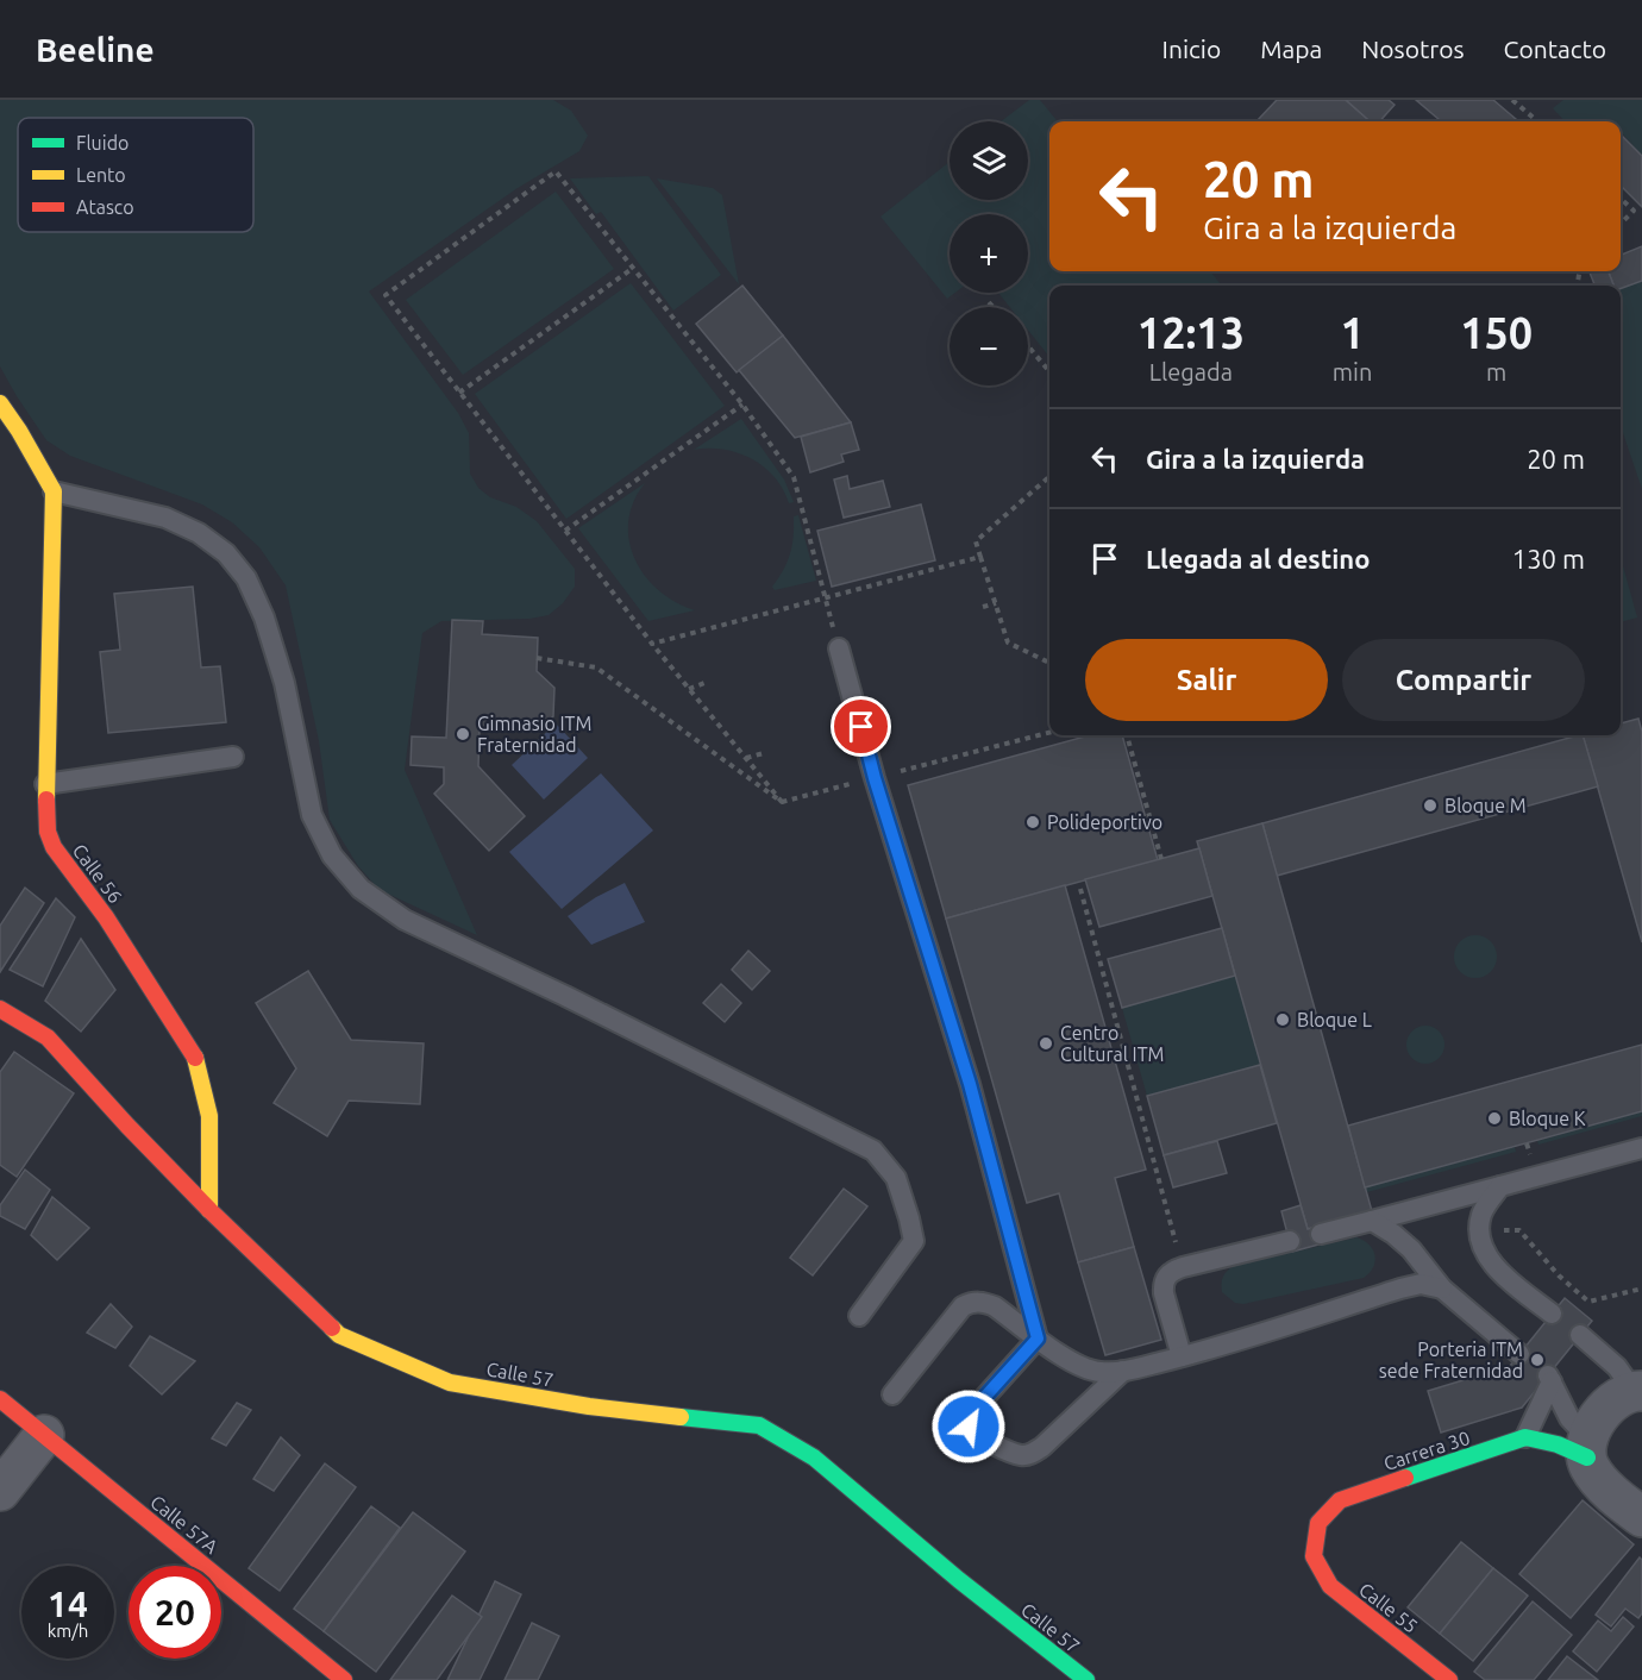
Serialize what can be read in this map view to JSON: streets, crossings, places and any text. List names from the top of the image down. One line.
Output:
{"streets":{"street":["Calle 56","Calle 57","Carrera 30","Calle 57A","Calle 55"]},"crossings":[["Calle 56","Calle 57"],["Carrera 30","Calle 55"]],"places":["Gimnasio ITM Fraternidad","Bloque M","Polideportivo","Bloque L","Centro Cultural ITM","Bloque K","Porteria ITM sede Fraternidad"],"legend":["Fluido","Lento","Atasco"],"page":{"header":"Beeline","nav":["Inicio","Mapa","Nosotros","Contacto"],"map_buttons":["+","−"],"turn":["20 m","Gira a la izquierda"],"eta":["12:13","Llegada","1","min","150","m"],"list":[{"name":"Gira a la izquierda","value":"20 m"},{"name":"Llegada al destino","value":"130 m"}],"buttons":["Salir","Compartir"],"speed":"14 km/h","limit":"20"}}
